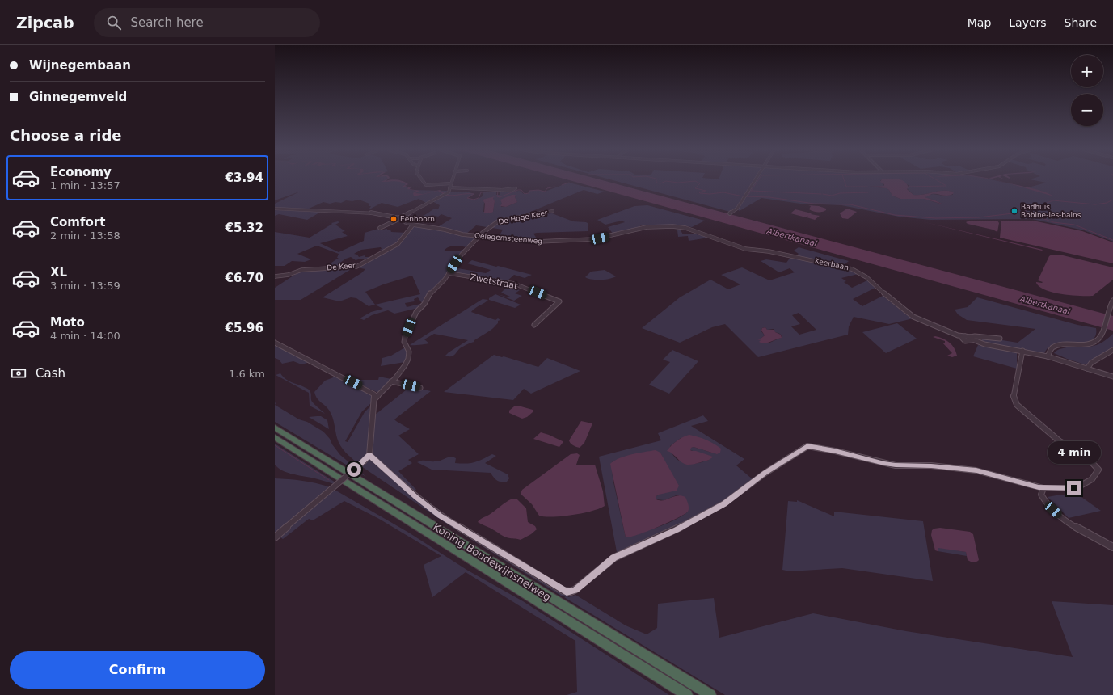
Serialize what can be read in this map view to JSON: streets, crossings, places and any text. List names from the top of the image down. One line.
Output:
{"streets":{"highway":["Koning Boudewijnsnelweg"],"street":["De Hoge Keer","Oelegemsteenweg","Keerbaan","De Keer","Zwetstraat"]},"crossings":[["De Hoge Keer","Oelegemsteenweg"],["De Hoge Keer","Zwetstraat"],["Oelegemsteenweg","Keerbaan"],["Oelegemsteenweg","De Keer"]],"water":["Albertkanaal"],"places":["Badhuis Bobine-les-bains","Eenhoorn"],"page":{"header":"Zipcab","search":"Search here","nav":["Map","Layers","Share"],"banner":["Wijnegembaan","Ginnegemveld"],"map_buttons":["+","−"],"heading":"Choose a ride","list":[{"name":"Economy","note":"1 min · 13:57","value":"€3.94"},{"name":"Comfort","note":"2 min · 13:58","value":"€5.32"},{"name":"XL","note":"3 min · 13:59","value":"€6.70"},{"name":"Moto","note":"4 min · 14:00","value":"€5.96"}],"pay":["Cash","1.6 km"],"bubble":"4 min","buttons":"Confirm"}}
